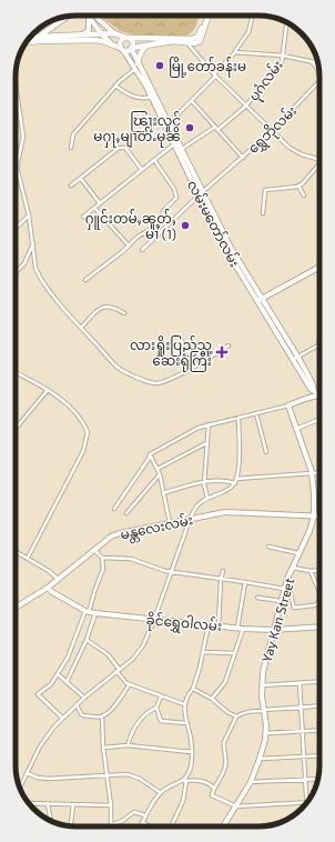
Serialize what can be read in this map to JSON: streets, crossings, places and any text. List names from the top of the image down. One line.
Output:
{"streets":{"main road":["လမ်းမတော်လမ်း","မန္တလေးလမ်း","Yay Kan Street","ခိုင်ရွှေဝါလမ်း"],"street":["ပုဂံလမ်း","ရွှေဘိုလမ်း"]},"crossings":[["ရွှေဘိုလမ်း","လမ်းမတော်လမ်း"],["မန္တလေးလမ်း","Yay Kan Street"],["မန္တလေးလမ်း","ခိုင်ရွှေဝါလမ်း"],["Yay Kan Street","ခိုင်ရွှေဝါလမ်း"]],"places":{"other":["မြို့တော်ခန်းမ","ၽြႃးလူင် မႁႃႇမျၢတ်ႉမုၼိ","ႁူင်းတမ်ႇၼူတ်ႇ မၢႆ (1)"],"health":["လားရှိုးပြည်သူ့ ဆေးရုံကြီး"]}}
